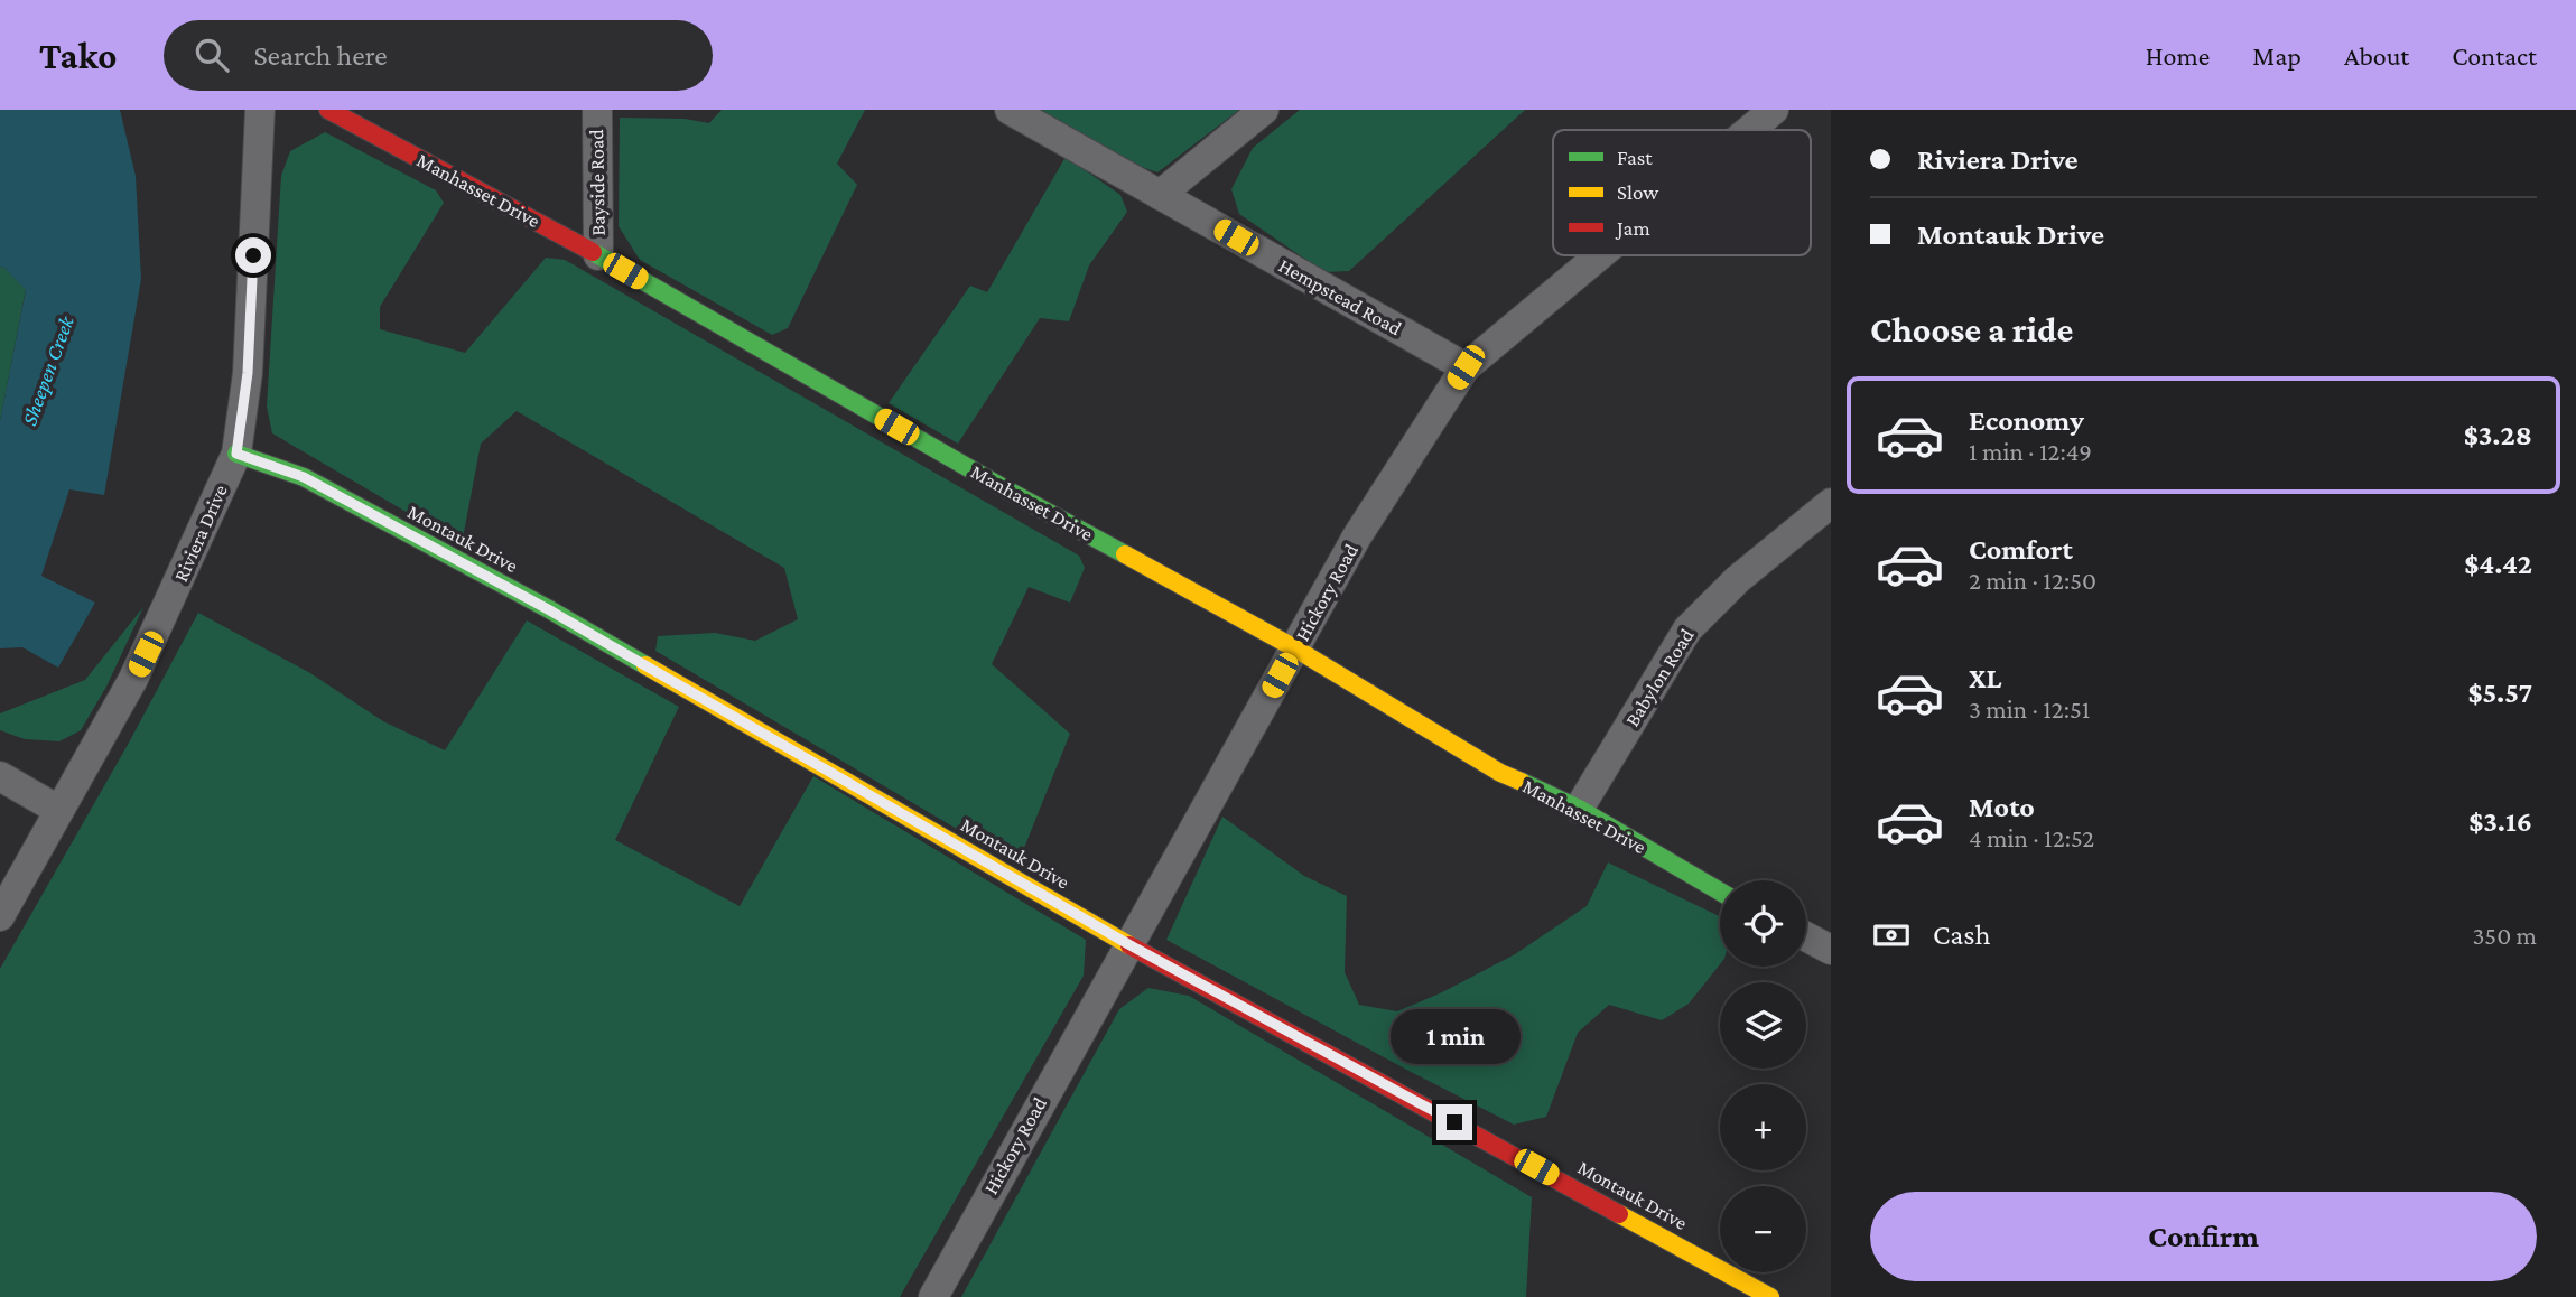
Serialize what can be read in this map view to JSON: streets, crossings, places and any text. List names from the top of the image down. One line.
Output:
{"streets":{"street":["Bayside Road","Manhasset Drive","Hempstead Road","Riviera Drive","Montauk Drive","Hickory Road","Babylon Road"]},"crossings":[["Bayside Road","Manhasset Drive"],["Manhasset Drive","Hickory Road"],["Manhasset Drive","Babylon Road"],["Hempstead Road","Hickory Road"],["Riviera Drive","Montauk Drive"],["Montauk Drive","Hickory Road"]],"water":["Sheepen Creek"],"legend":["Fast","Slow","Jam"],"page":{"header":"Tako","search":"Search here","nav":["Home","Map","About","Contact"],"banner":["Riviera Drive","Montauk Drive"],"heading":"Choose a ride","list":[{"name":"Economy","note":"1 min · 12:49","value":"$3.28"},{"name":"Comfort","note":"2 min · 12:50","value":"$4.42"},{"name":"XL","note":"3 min · 12:51","value":"$5.57"},{"name":"Moto","note":"4 min · 12:52","value":"$3.16"}],"map_buttons":["+","−"],"pay":["Cash","350 m"],"bubble":"1 min","buttons":"Confirm"}}
